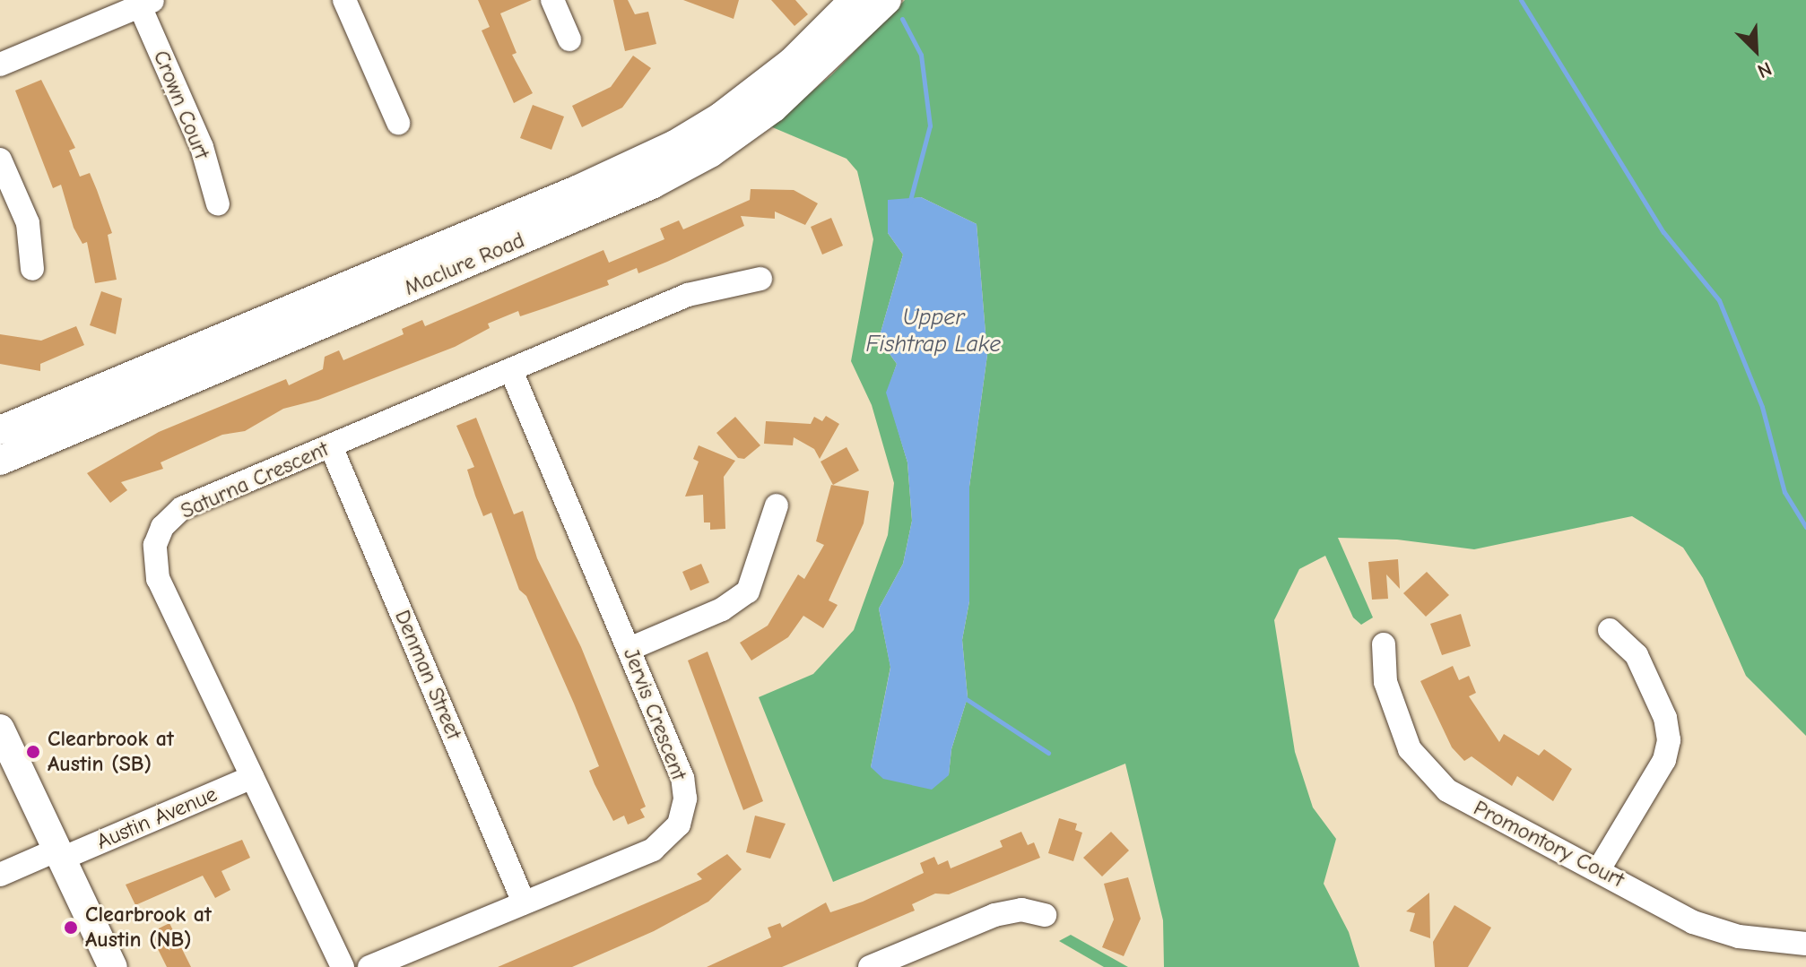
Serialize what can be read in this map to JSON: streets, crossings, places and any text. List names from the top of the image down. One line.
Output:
{"streets":{"main road":["Maclure Road"],"street":["Crown Court","Saturna Crescent","Denman Street","Jervis Crescent","Austin Avenue","Promontory Court"]},"crossings":[["Saturna Crescent","Denman Street"],["Saturna Crescent","Jervis Crescent"],["Saturna Crescent","Austin Avenue"],["Denman Street","Jervis Crescent"]],"water":["Upper Fishtrap Lake"],"places":["Clearbrook at Austin (SB)","Clearbrook at Austin (NB)"],"north":"bottom right"}
